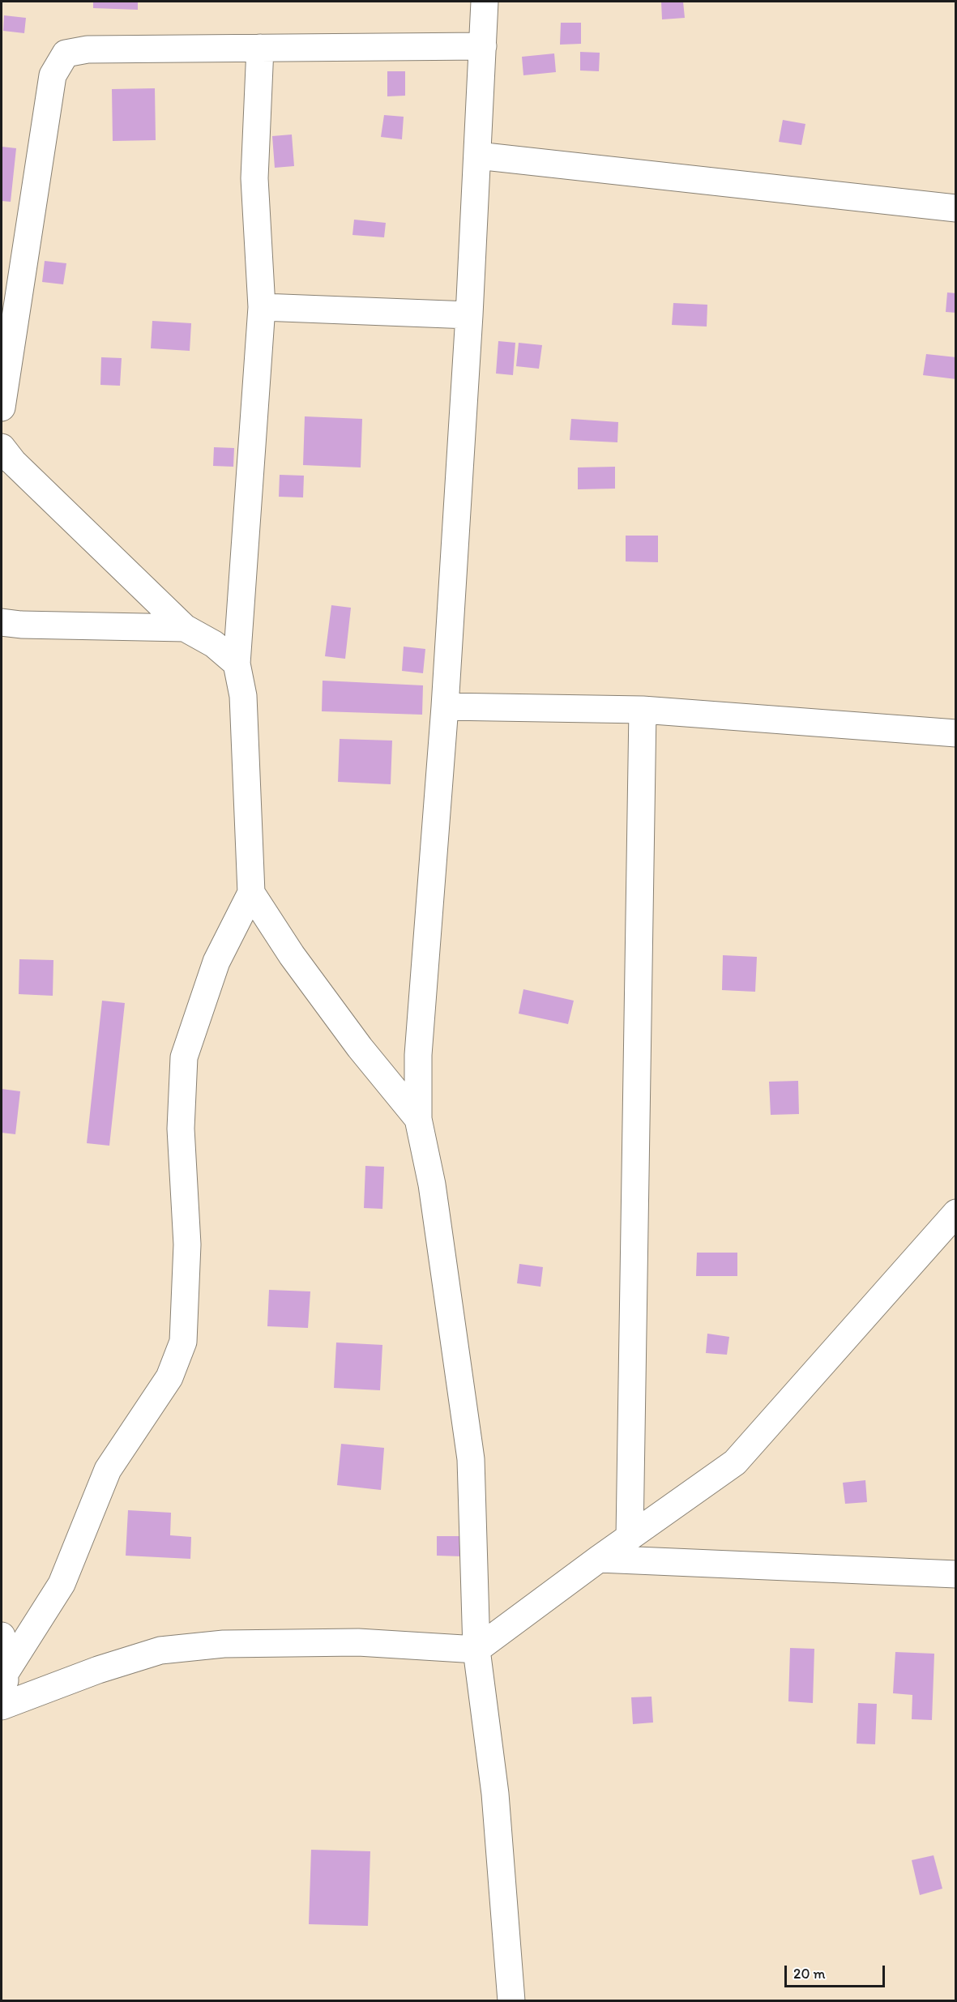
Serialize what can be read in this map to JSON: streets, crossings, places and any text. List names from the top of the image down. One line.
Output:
{"scale_bar":"20 m"}
